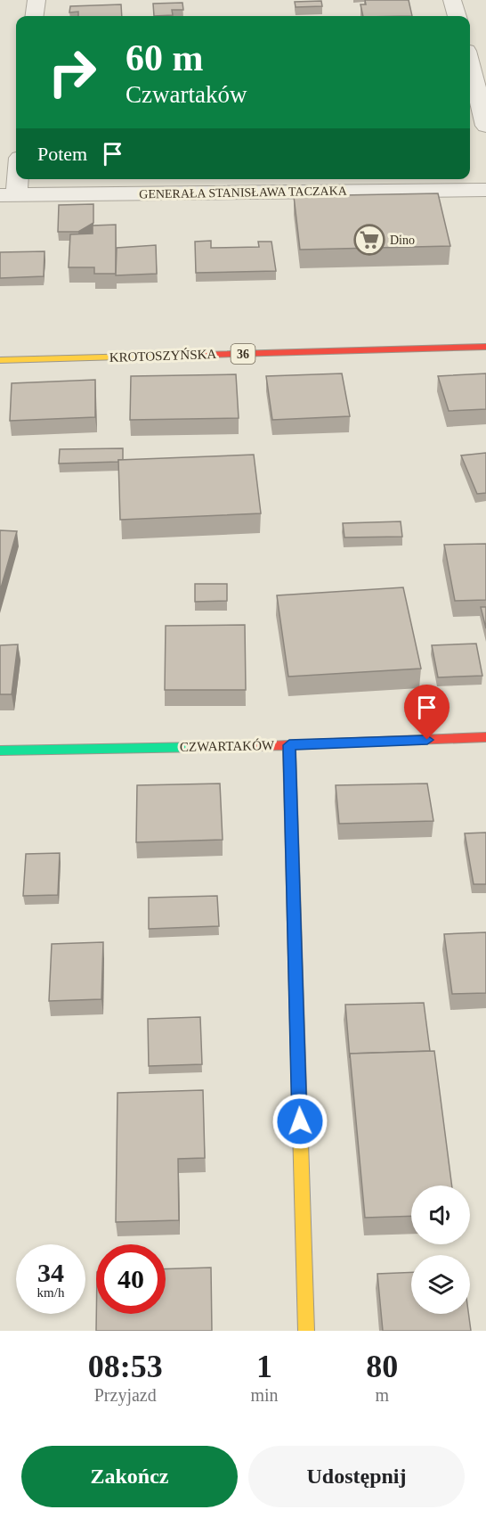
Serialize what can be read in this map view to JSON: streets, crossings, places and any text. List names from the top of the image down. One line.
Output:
{"streets":{"street":["GENERAŁA STANISŁAWA TACZAKA","36","KROTOSZYŃSKA","CZWARTAKÓW"]},"places":{"supermarket":["Dino"]},"page":{"turn":["60 m","Czwartaków"],"then":"Potem","speed":"34 km/h","limit":"40","eta":["08:53","Przyjazd","1","min","80","m"],"buttons":["Zakończ","Udostępnij"]}}
